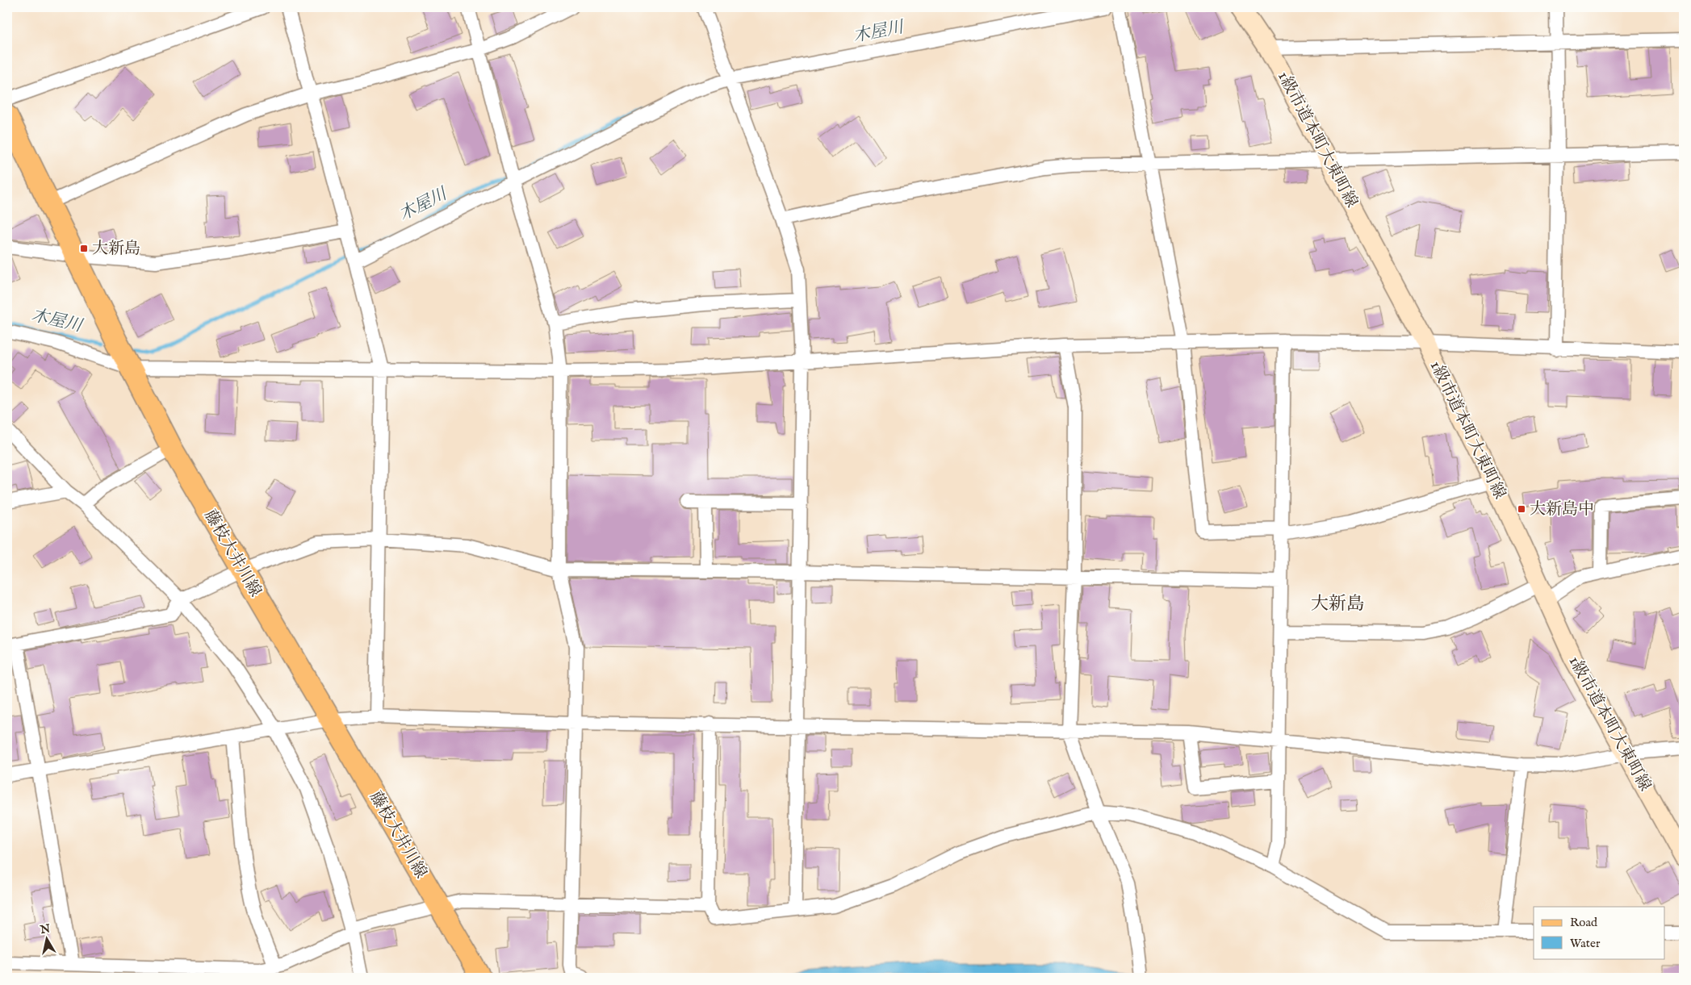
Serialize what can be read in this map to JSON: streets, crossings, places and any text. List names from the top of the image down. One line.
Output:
{"streets":{"main road":["藤枝大井川線"],"street":["1級市道本町大東町線"]},"districts":["大新島"],"water":["木屋川"],"places":{"transit":["大新島","大新島中"]},"legend":["Road","Water"],"north":"top"}
